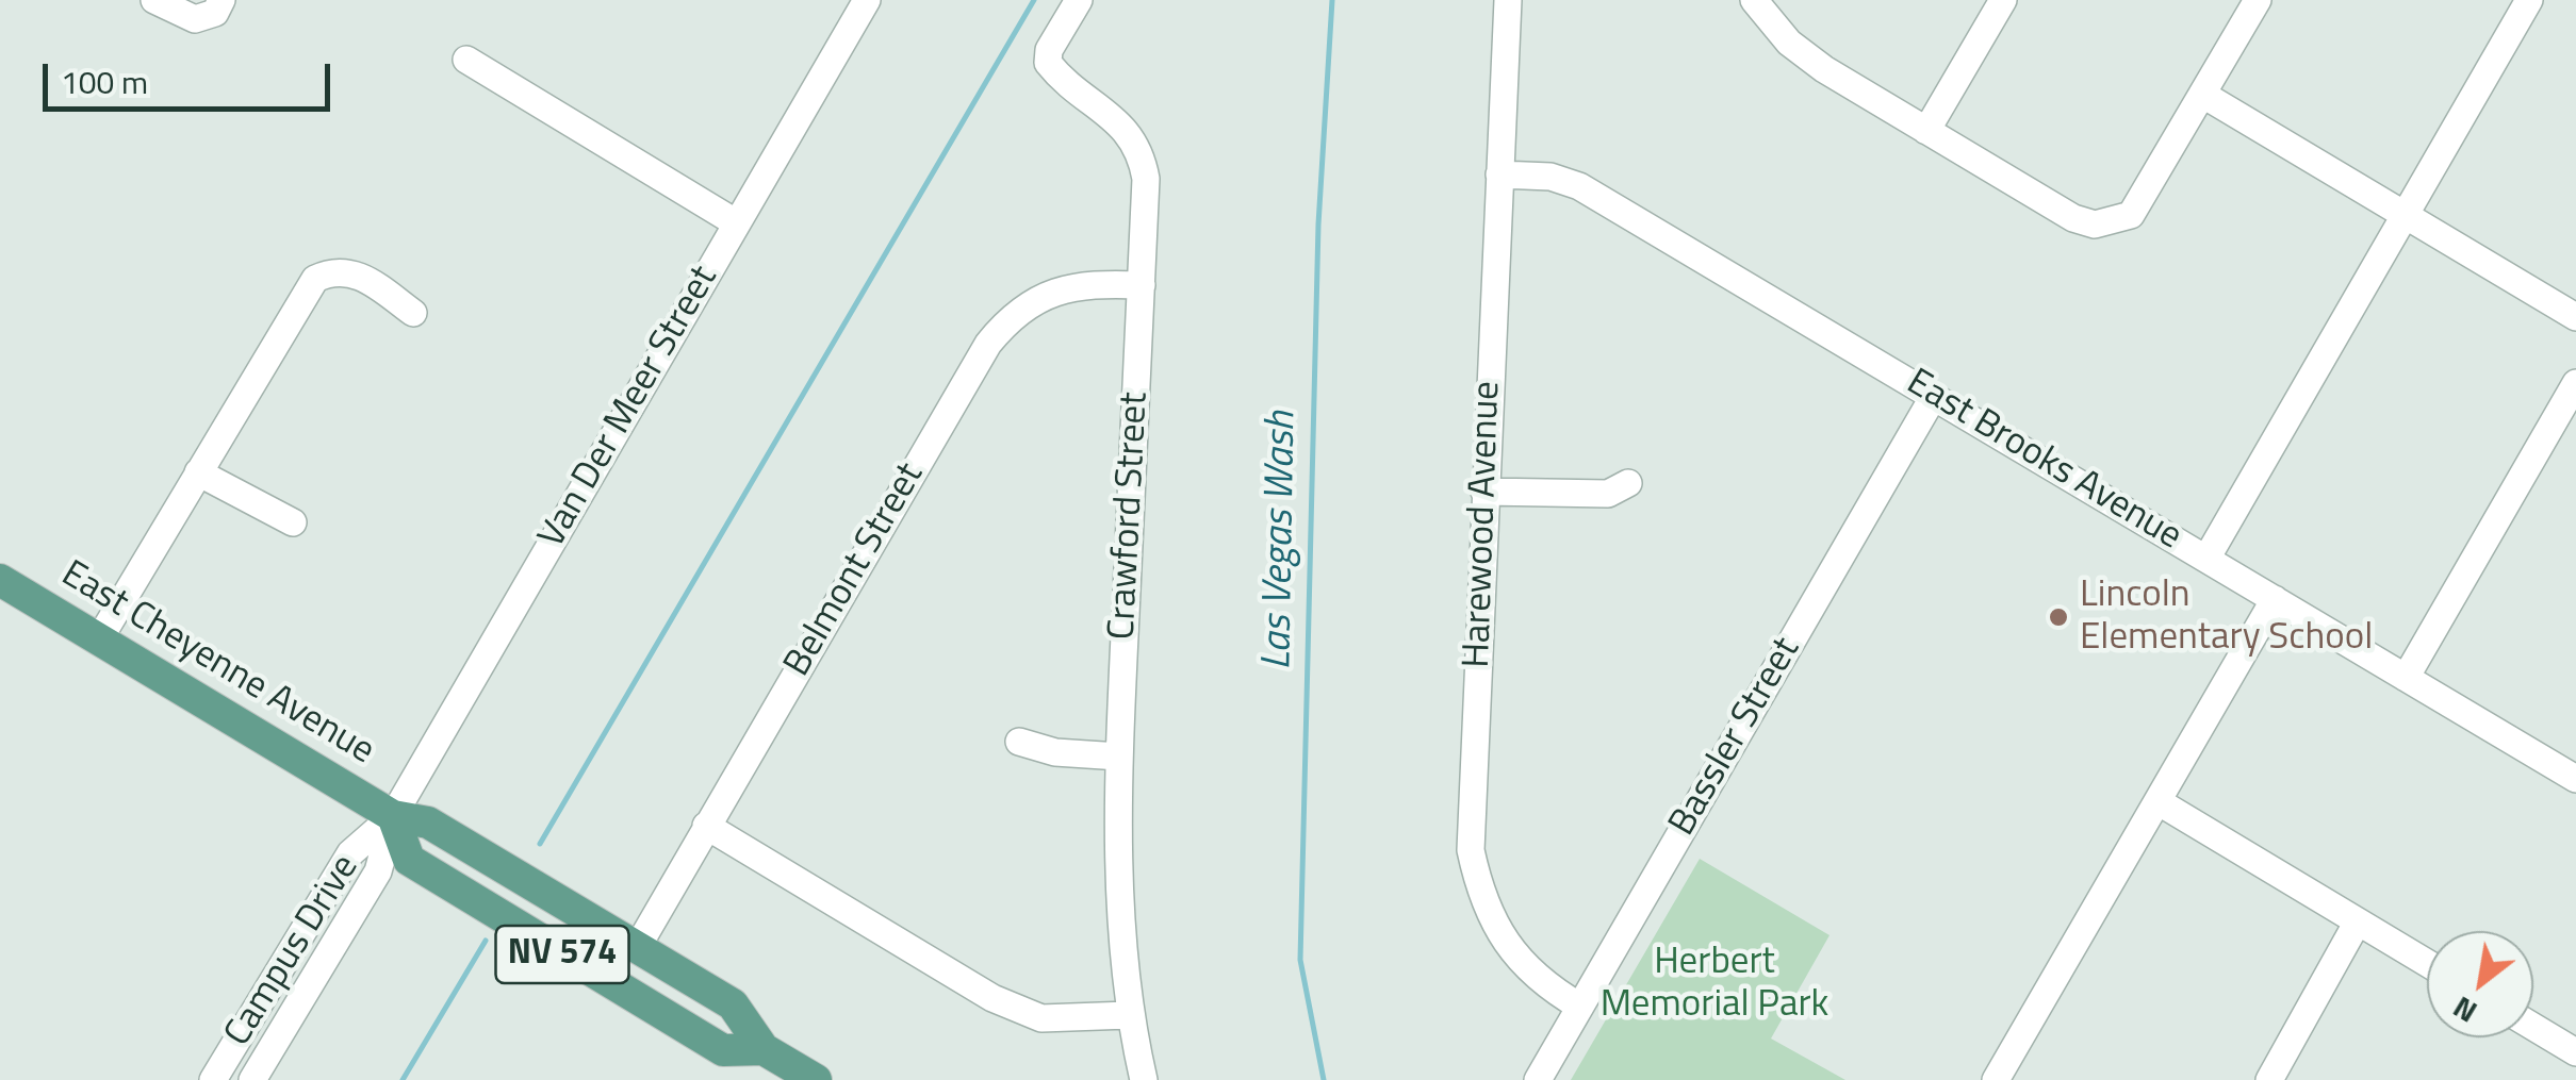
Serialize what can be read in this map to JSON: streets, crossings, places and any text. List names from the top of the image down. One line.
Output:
{"streets":{"main road":["East Cheyenne Avenue","NV 574"],"street":["Van Der Meer Street","East Brooks Avenue","Crawford Street","Harewood Avenue","Belmont Street","Bassler Street","Campus Drive"]},"crossings":[["Van Der Meer Street","East Cheyenne Avenue"],["Van Der Meer Street","Campus Drive"],["East Brooks Avenue","Harewood Avenue"],["East Brooks Avenue","Bassler Street"],["Crawford Street","Belmont Street"],["Harewood Avenue","Bassler Street"],["Belmont Street","East Cheyenne Avenue"],["East Cheyenne Avenue","Campus Drive"]],"water":["Las Vegas Wash"],"parks":["Herbert Memorial Park"],"places":["Lincoln Elementary School"],"scale_bar":"100 m","north":"bottom left"}
